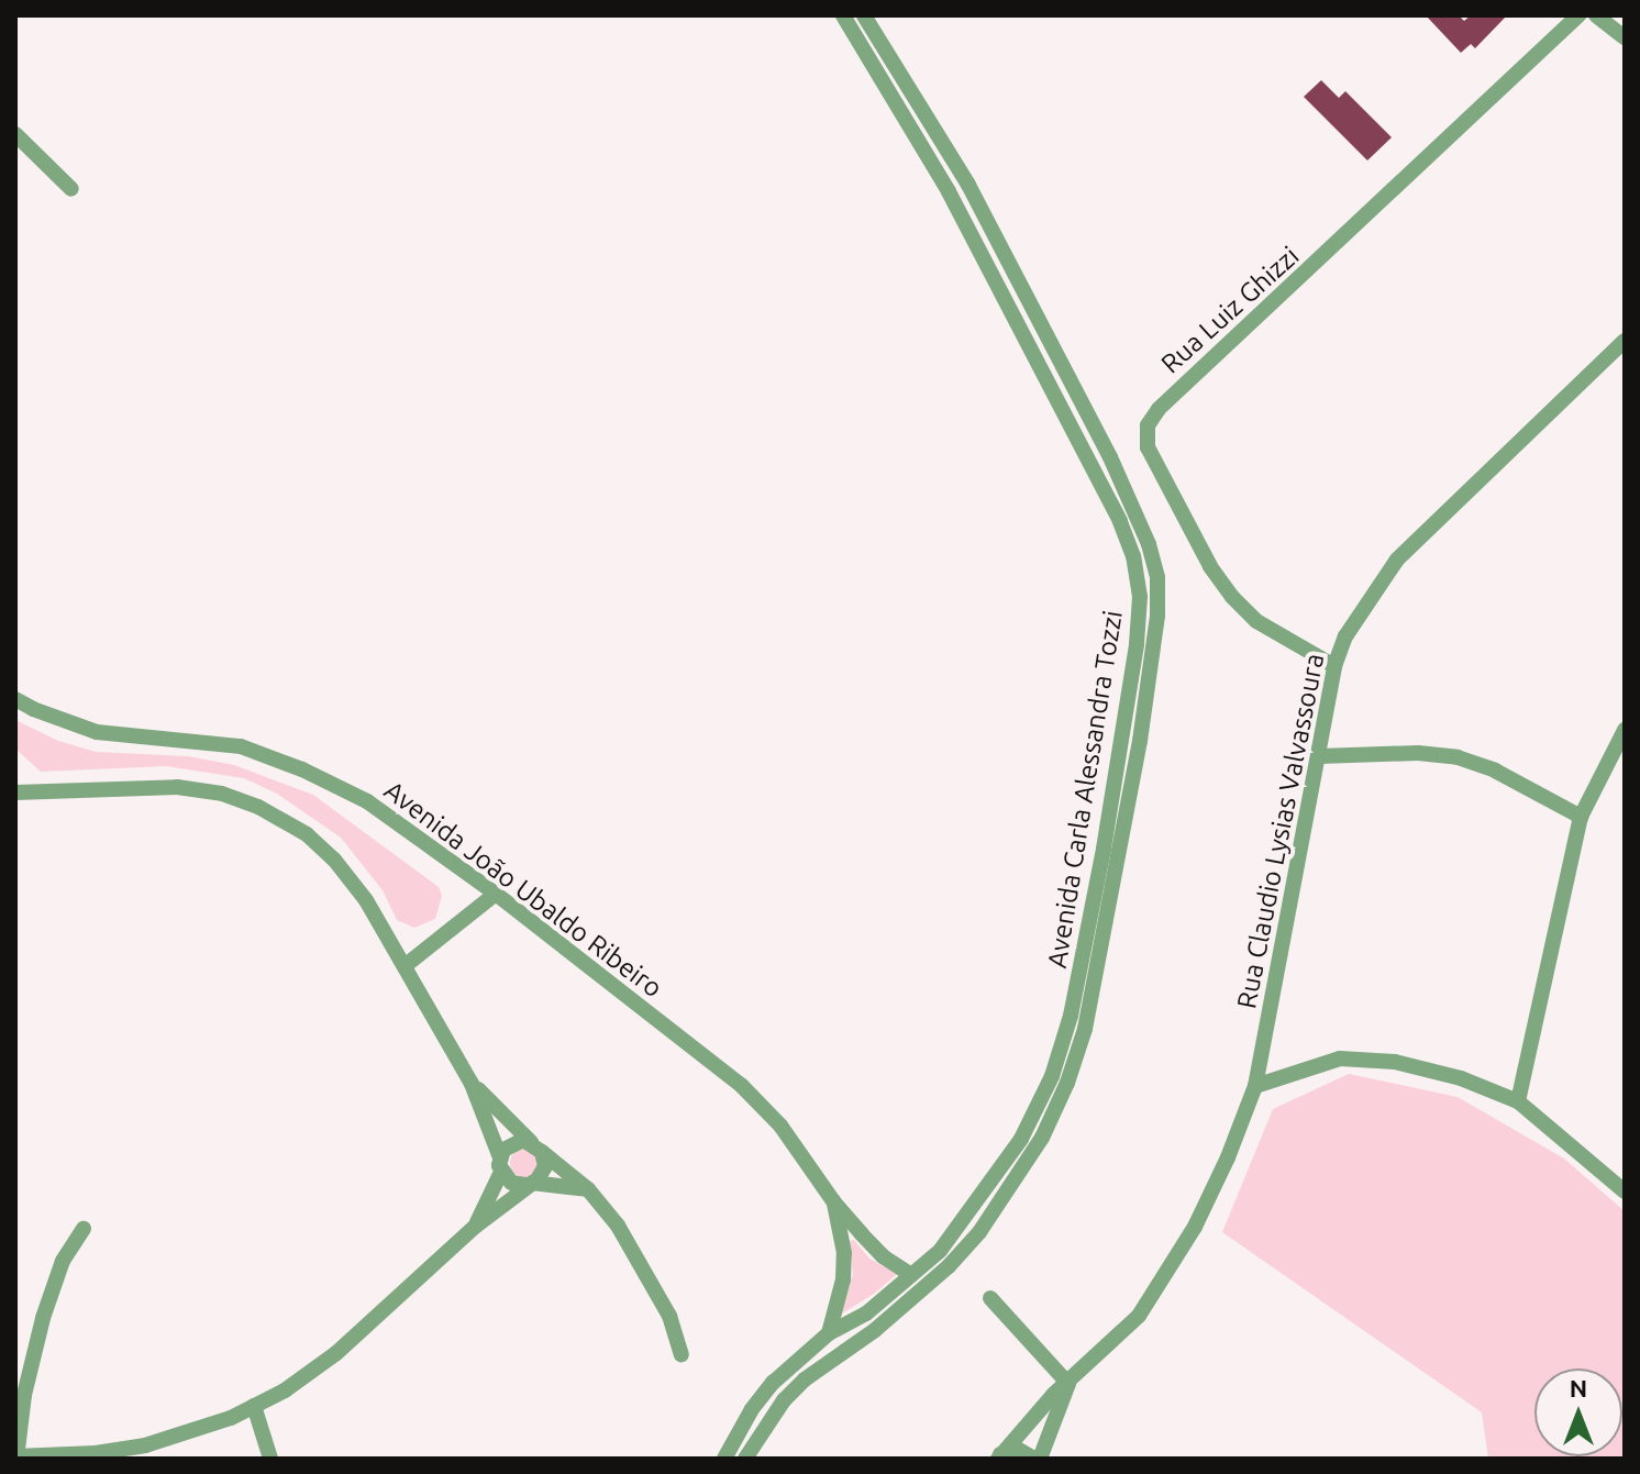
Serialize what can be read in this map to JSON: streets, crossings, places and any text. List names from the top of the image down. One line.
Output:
{"streets":{"street":["Rua Luiz Ghizzi","Avenida Carla Alessandra Tozzi","Rua Claudio Lysias Valvassoura","Avenida João Ubaldo Ribeiro"]},"crossings":[["Rua Luiz Ghizzi","Rua Claudio Lysias Valvassoura"],["Avenida Carla Alessandra Tozzi","Avenida João Ubaldo Ribeiro"]],"north":"top"}
